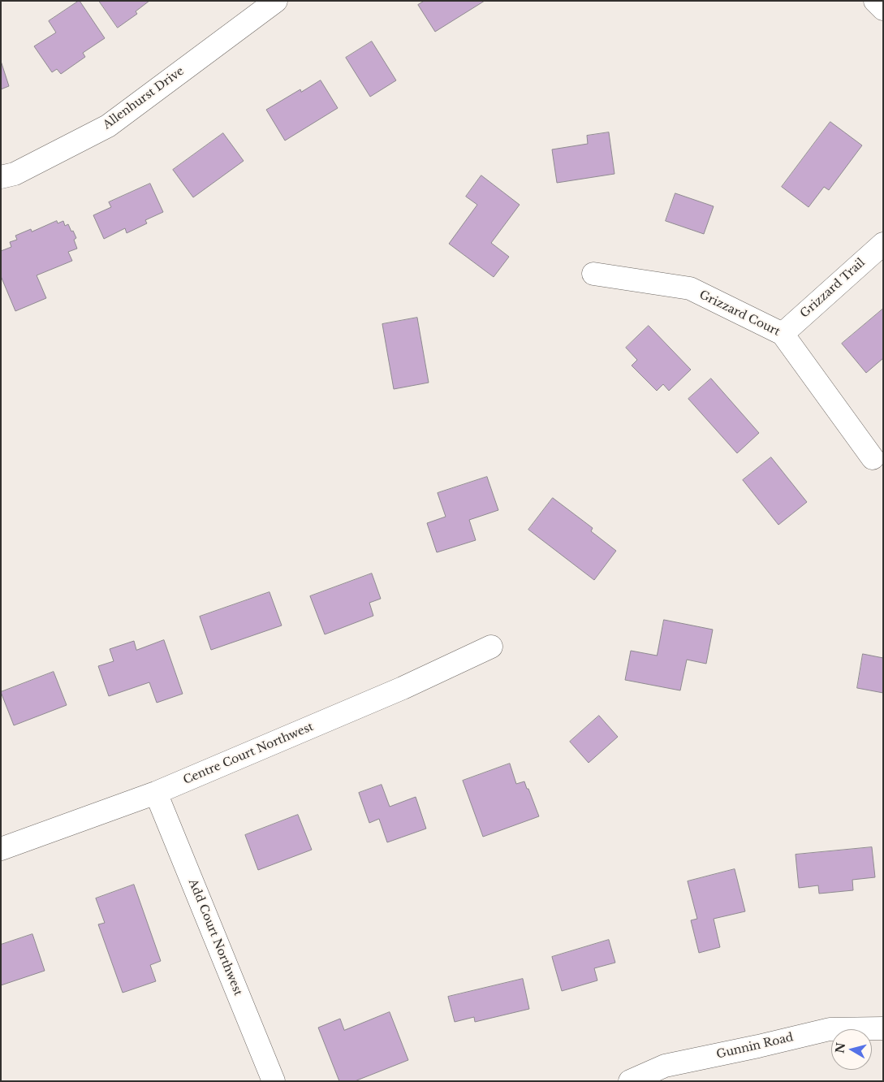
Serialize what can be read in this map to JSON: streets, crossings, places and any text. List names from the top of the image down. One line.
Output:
{"streets":{"street":["Allenhurst Drive","Grizzard Trail","Grizzard Court","Centre Court Northwest","Add Court Northwest","Gunnin Road"]},"crossings":[["Grizzard Trail","Grizzard Court"],["Centre Court Northwest","Add Court Northwest"]],"north":"left"}
